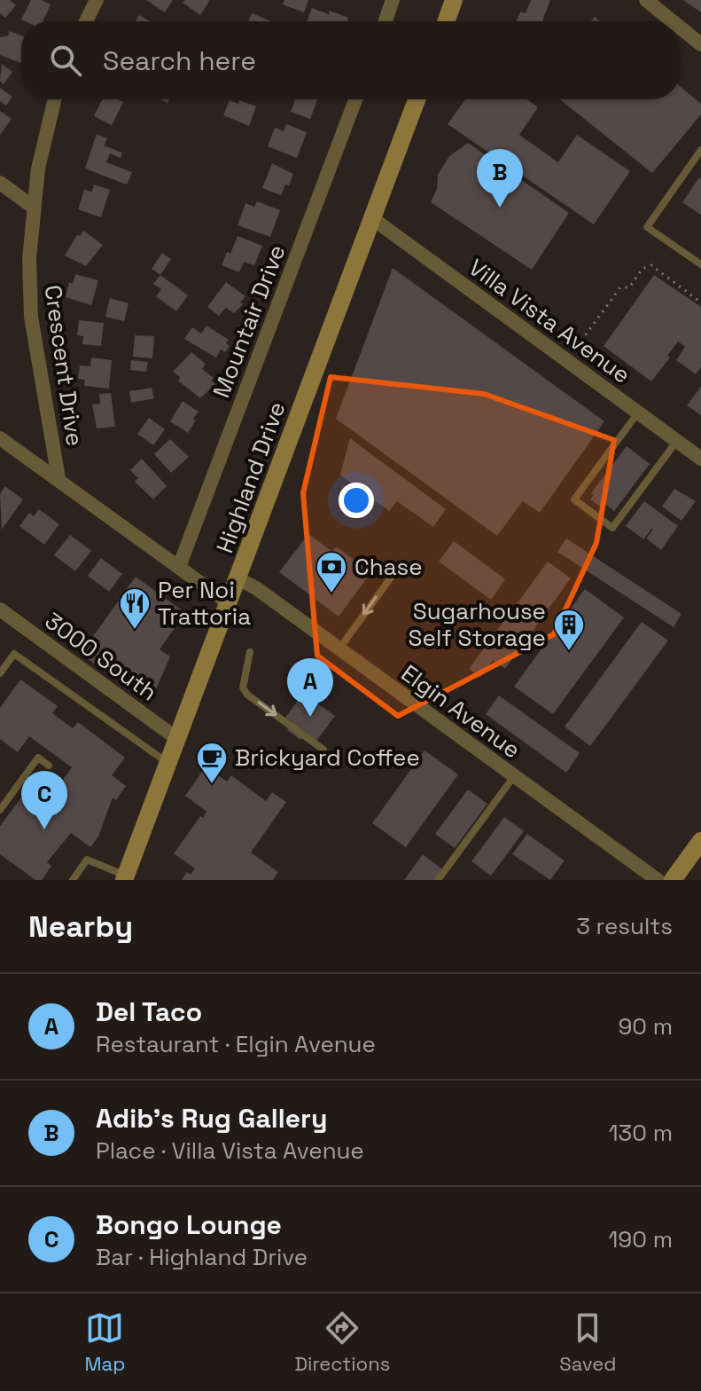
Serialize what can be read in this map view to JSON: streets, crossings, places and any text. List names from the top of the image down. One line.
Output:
{"streets":{"main road":["Highland Drive"],"street":["Mountair Drive","Villa Vista Avenue","Crescent Drive","3000 South","Elgin Avenue"]},"crossings":[["Villa Vista Avenue","Highland Drive"],["Highland Drive","3000 South"],["Highland Drive","Elgin Avenue"]],"places":{"bank":["Chase"],"restaurant":["Per Noi Trattoria"],"building":["Sugarhouse Self Storage"],"cafe":["Brickyard Coffee"]},"page":{"search":"Search here","pins":["B","A","C"],"heading":["Nearby","3 results"],"list":[{"mark":"A","name":"Del Taco","note":"Restaurant · Elgin Avenue","value":"90 m"},{"mark":"B","name":"Adib's Rug Gallery","note":"Place · Villa Vista Avenue","value":"130 m"},{"mark":"C","name":"Bongo Lounge","note":"Bar · Highland Drive","value":"190 m"}],"nav":["Map","Directions","Saved"]}}
